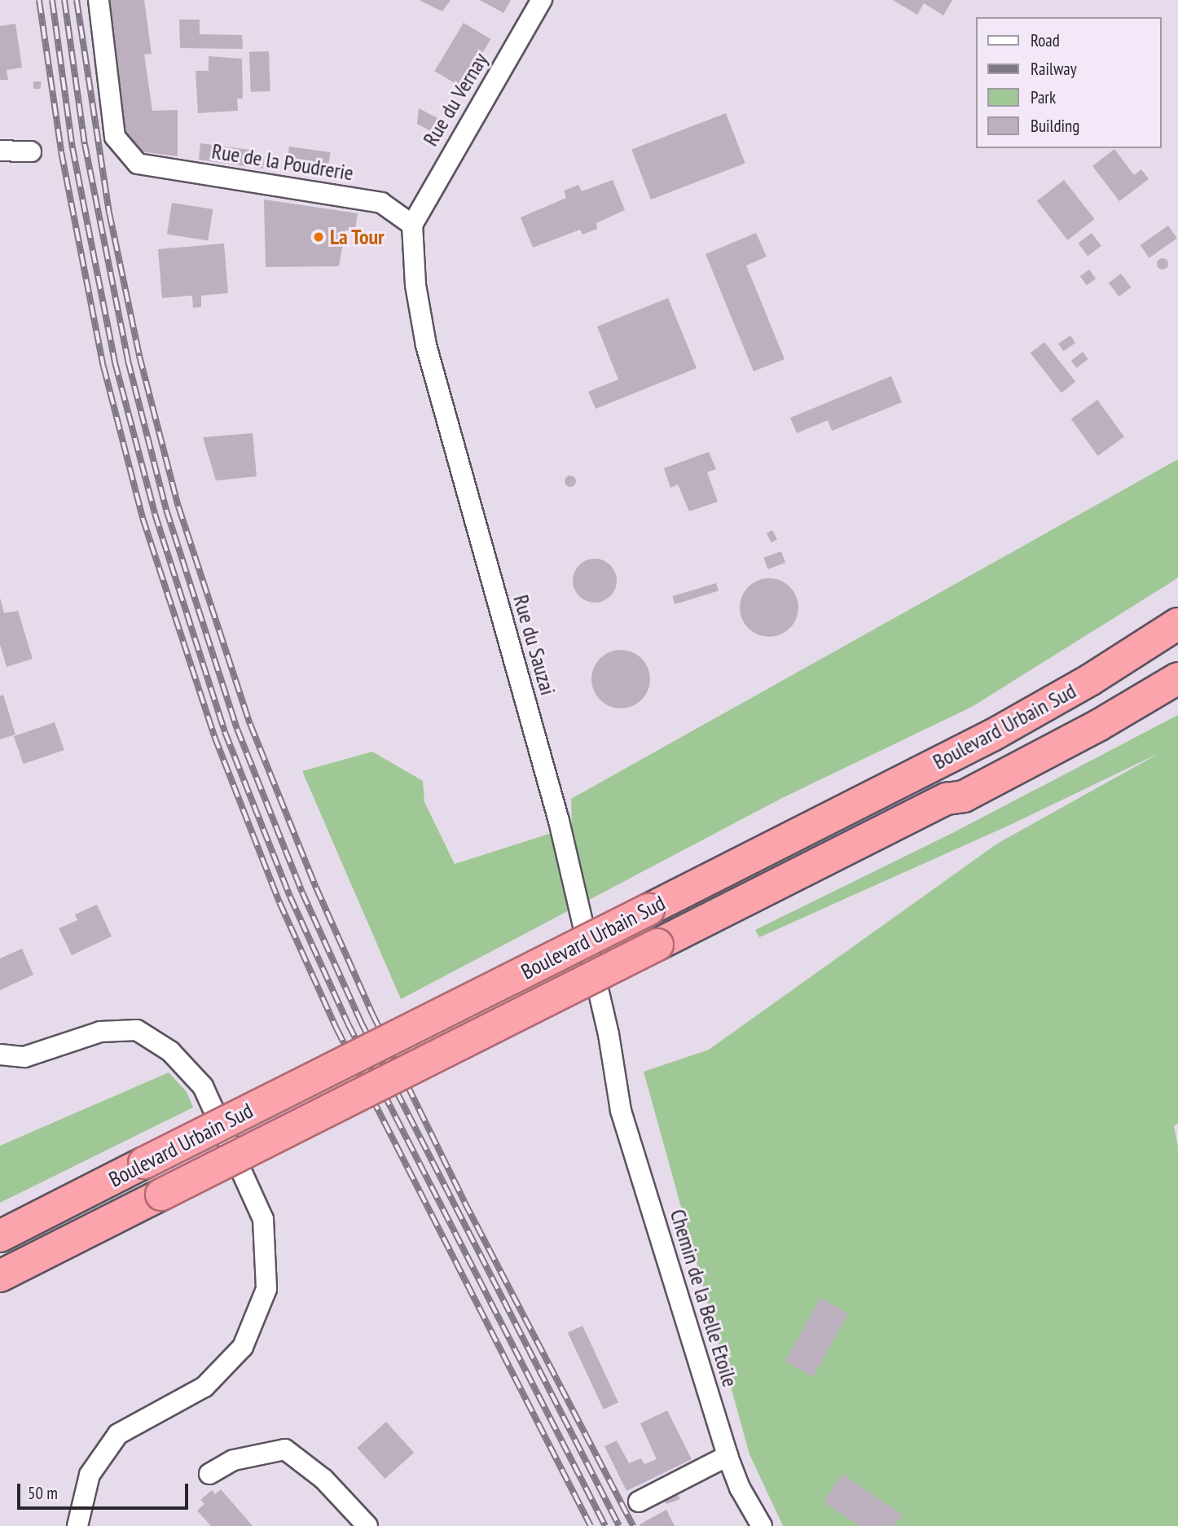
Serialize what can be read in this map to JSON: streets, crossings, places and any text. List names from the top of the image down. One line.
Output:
{"streets":{"highway":["Boulevard Urbain Sud"],"street":["Rue du Vernay","Rue de la Poudrerie","Rue du Sauzai","Chemin de la Belle Etoile"]},"crossings":[["Rue du Vernay","Rue de la Poudrerie"],["Rue du Vernay","Rue du Sauzai"],["Rue de la Poudrerie","Rue du Sauzai"],["Rue du Sauzai","Chemin de la Belle Etoile"]],"places":["La Tour"],"legend":["Road","Railway","Park","Building"],"scale_bar":"50 m"}
